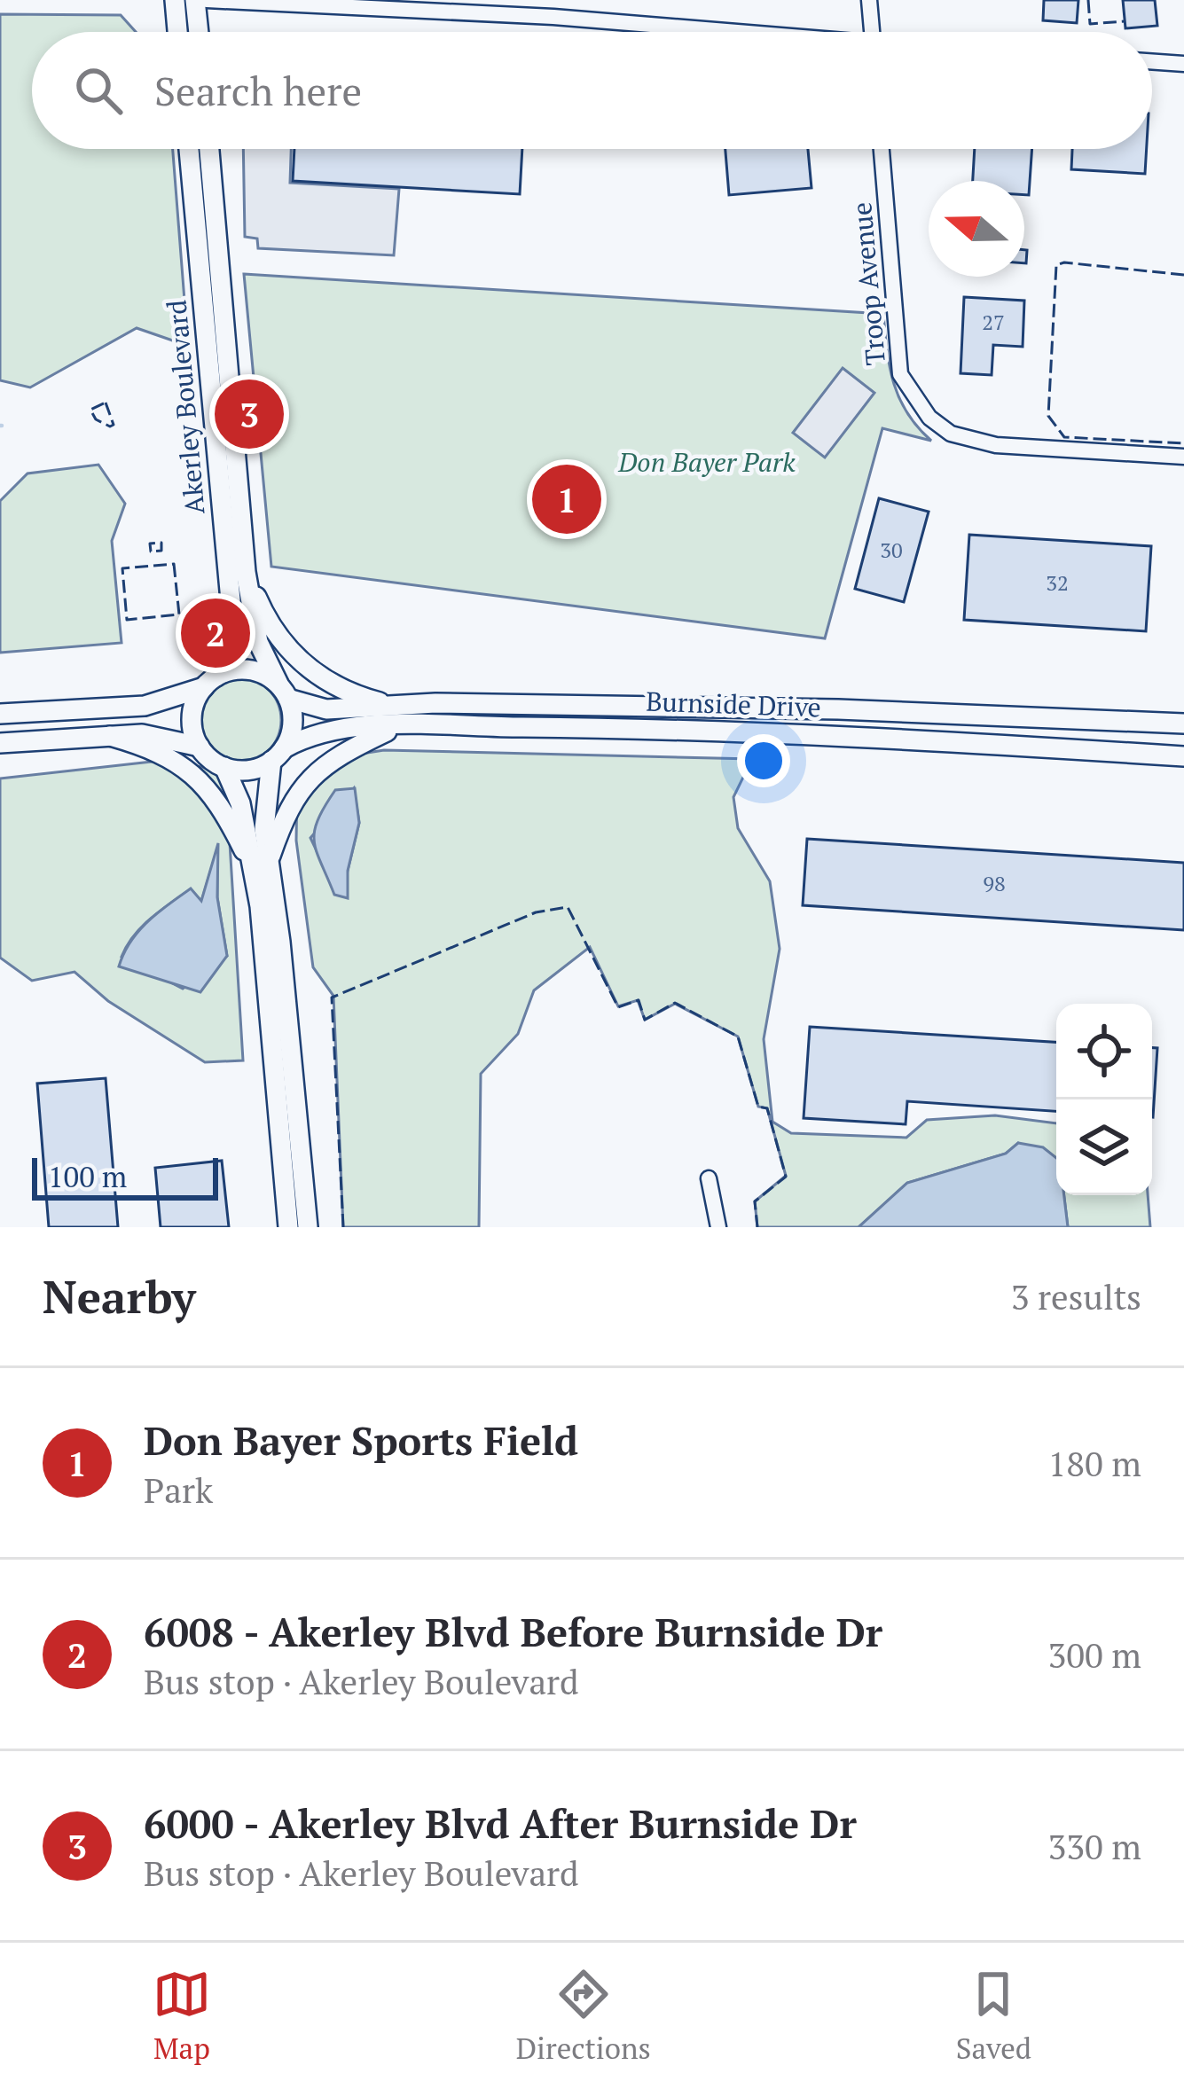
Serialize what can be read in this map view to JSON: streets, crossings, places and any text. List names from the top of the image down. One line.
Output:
{"streets":{"main road":["Akerley Boulevard","Burnside Drive"],"street":["Troop Avenue"]},"crossings":[["Akerley Boulevard","Burnside Drive"]],"parks":["Don Bayer Park"],"house_numbers":["27","30","32","98"],"scale_bar":"100 m","north":"left","page":{"search":"Search here","pins":["3","1","2"],"scale":"100 m","heading":["Nearby","3 results"],"list":[{"mark":"1","name":"Don Bayer Sports Field","note":"Park","value":"180 m"},{"mark":"2","name":"6008 - Akerley Blvd Before Burnside Dr","note":"Bus stop · Akerley Boulevard","value":"300 m"},{"mark":"3","name":"6000 - Akerley Blvd After Burnside Dr","note":"Bus stop · Akerley Boulevard","value":"330 m"}],"nav":["Map","Directions","Saved"]}}
